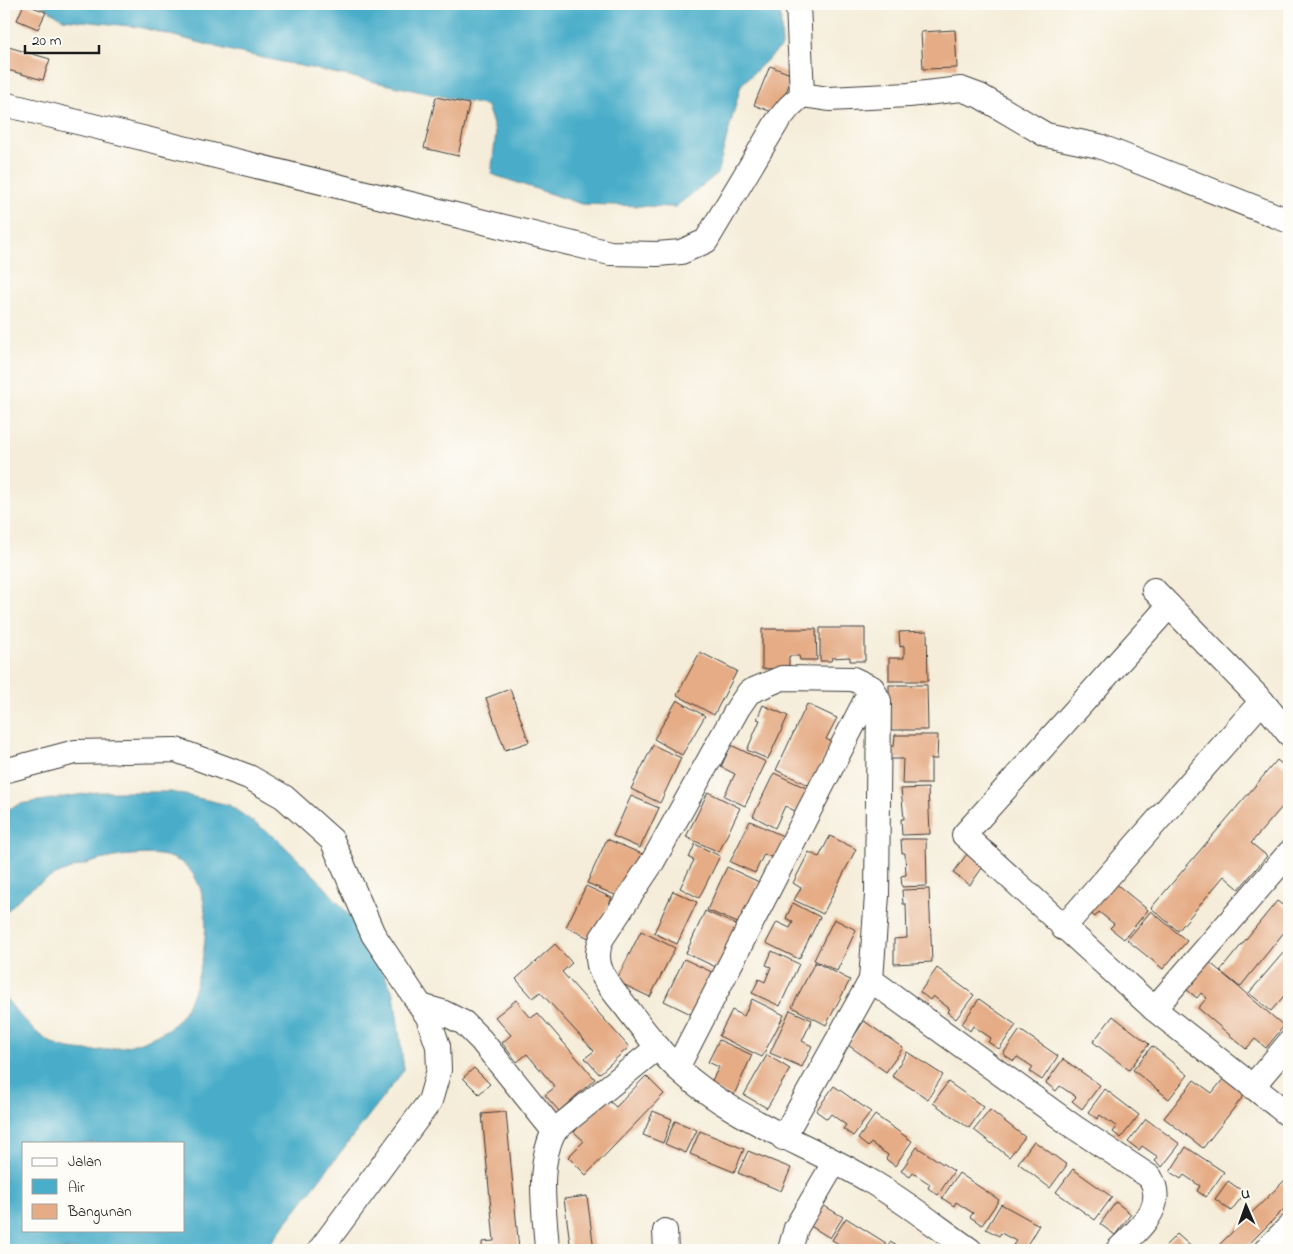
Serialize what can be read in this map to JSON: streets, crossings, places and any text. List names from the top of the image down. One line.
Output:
{"legend":["Jalan","Air","Bangunan"],"scale_bar":"20 m","north":"top"}
